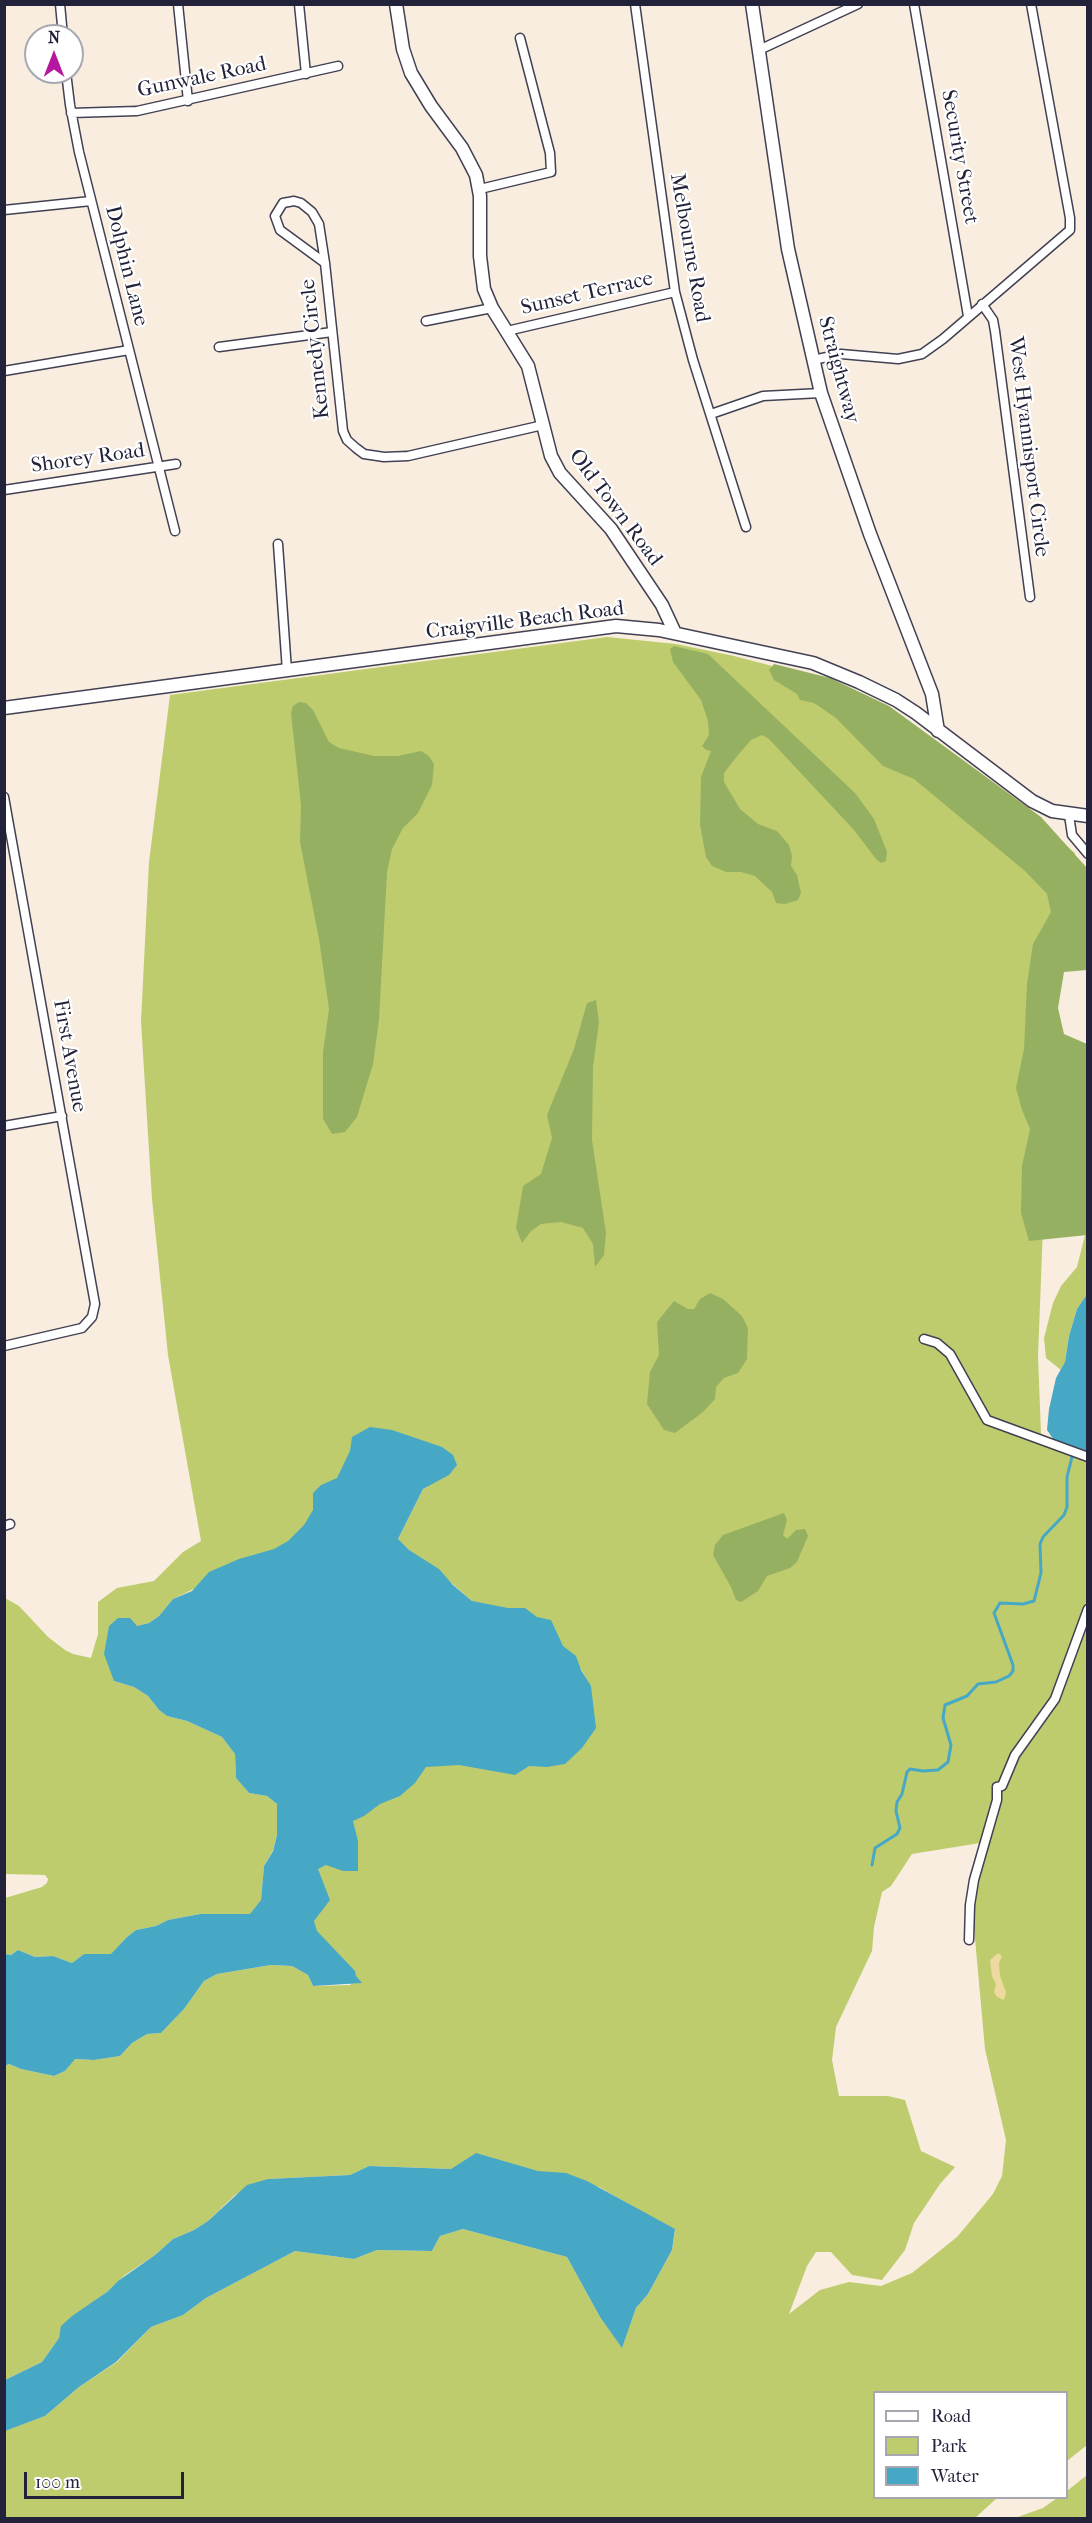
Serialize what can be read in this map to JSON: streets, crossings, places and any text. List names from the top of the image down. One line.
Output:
{"streets":{"street":["Gunwale Road","Security Street","Melbourne Road","Dolphin Lane","Sunset Terrace","Kennedy Circle","Straightway","West Hyannisport Circle","Shorey Road","Old Town Road","Craigville Beach Road","First Avenue"]},"crossings":[["Gunwale Road","Dolphin Lane"],["Melbourne Road","Sunset Terrace"],["Dolphin Lane","Shorey Road"],["Sunset Terrace","Old Town Road"],["Kennedy Circle","Old Town Road"],["Straightway","Craigville Beach Road"],["Old Town Road","Craigville Beach Road"]],"legend":["Road","Park","Water"],"scale_bar":"100 m","north":"top"}
